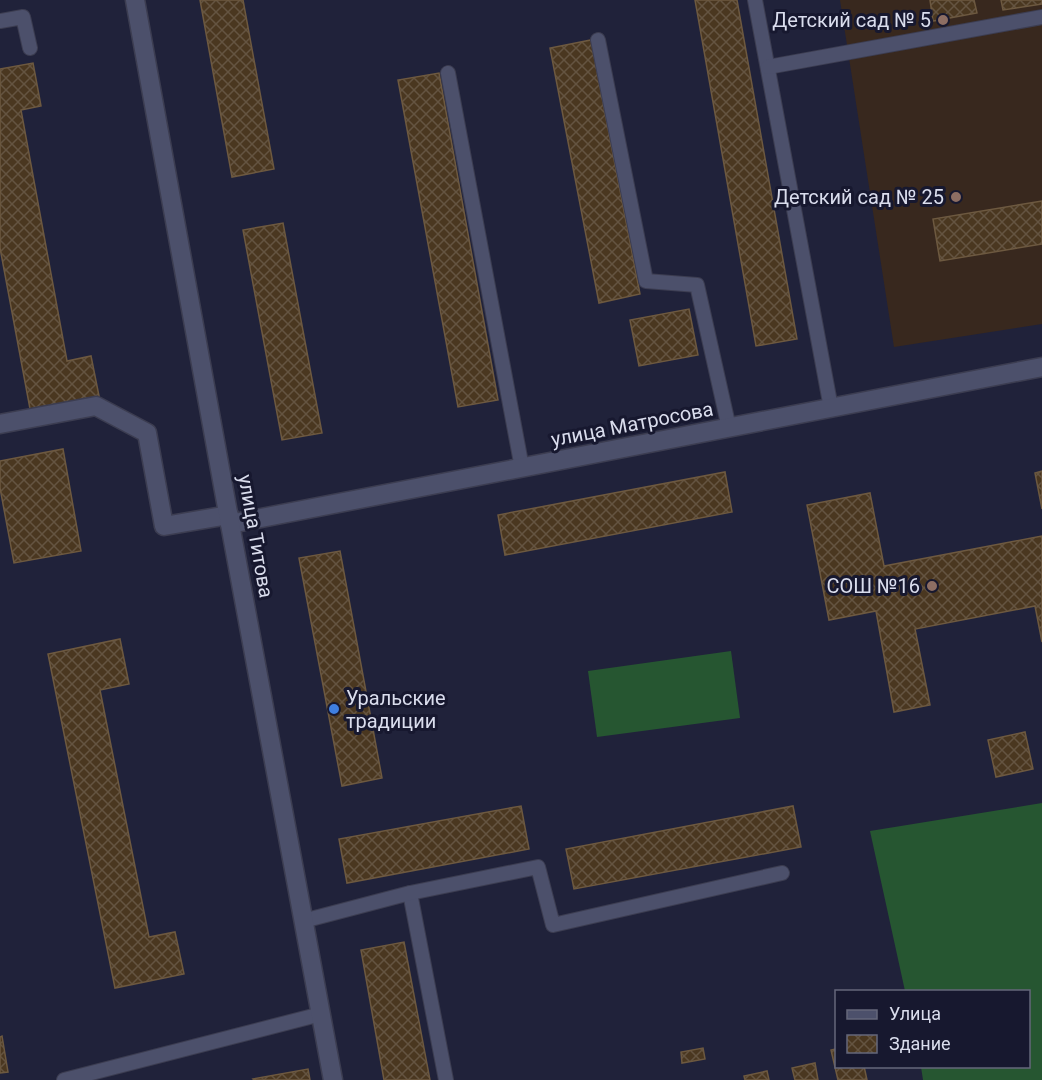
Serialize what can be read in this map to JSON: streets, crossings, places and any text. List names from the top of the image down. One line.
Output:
{"streets":{"street":["улица Матросова","улица Титова"]},"crossings":[["улица Матросова","улица Титова"]],"places":["Детский сад № 5","Детский сад № 25","СОШ №16","Уральские традиции"],"legend":["Улица","Здание"]}
